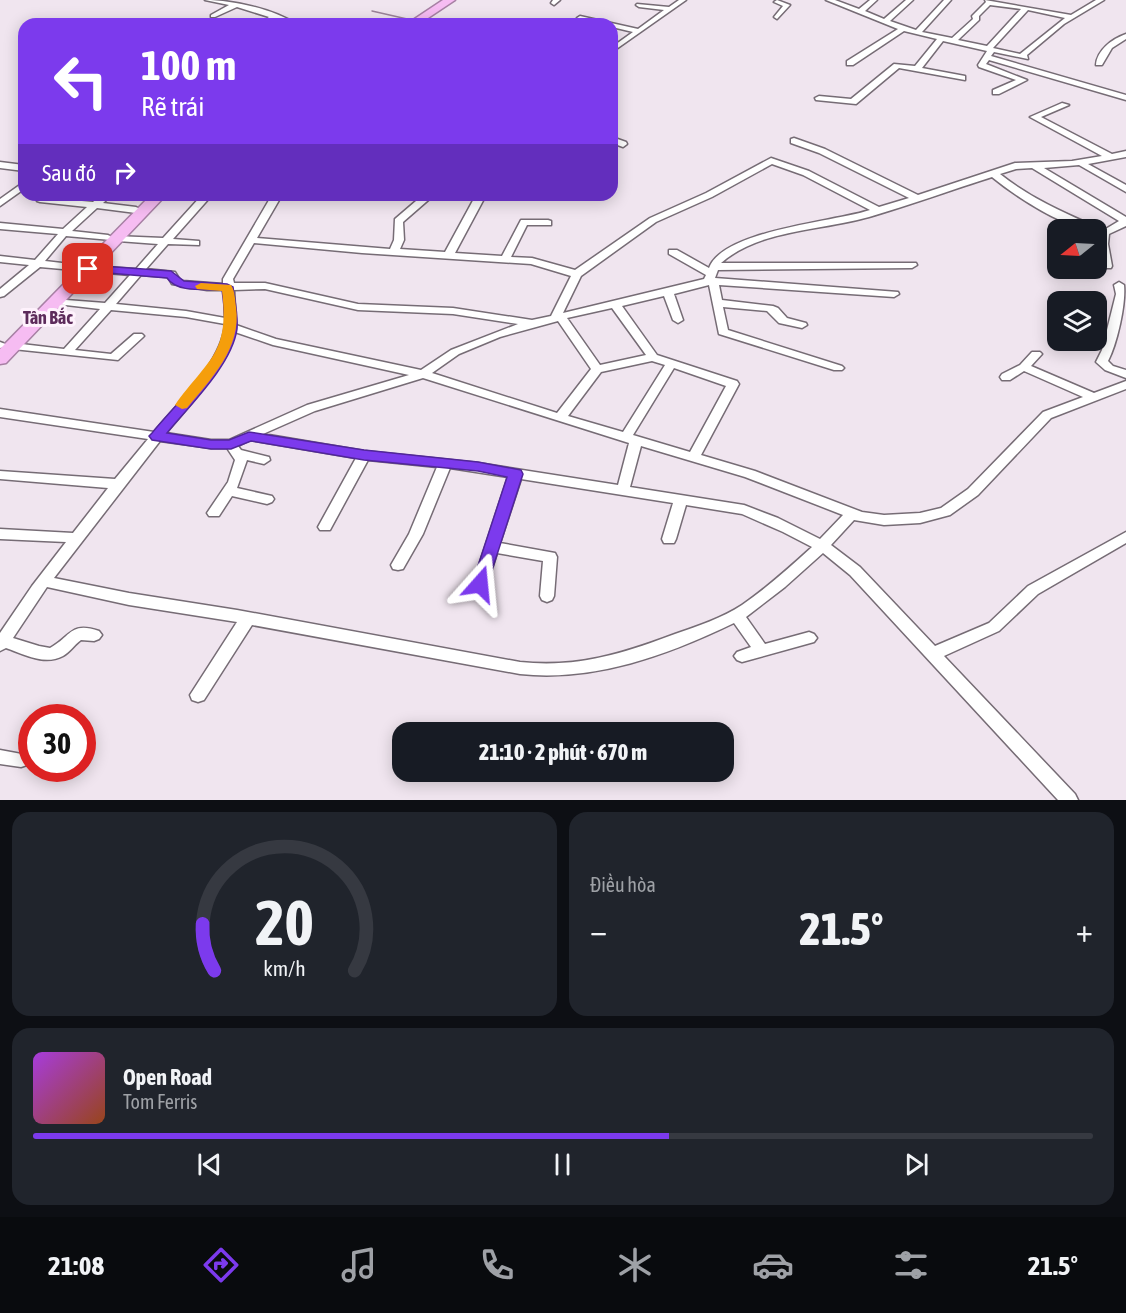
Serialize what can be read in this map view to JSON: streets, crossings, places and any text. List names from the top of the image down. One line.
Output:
{"districts":["Tân Bắc"],"north":"left","page":{"turn":["100 m","Rẽ trái"],"then":"Sau đó","limit":"30","trip":"21:10 · 2 phút · 670 m","tile":"Điều hòa","heat":["−","21.5°","+"],"song":["Open Road","Tom Ferris"],"tabs":["21:08","21.5°"],"gauge":["20","km/h"]}}
